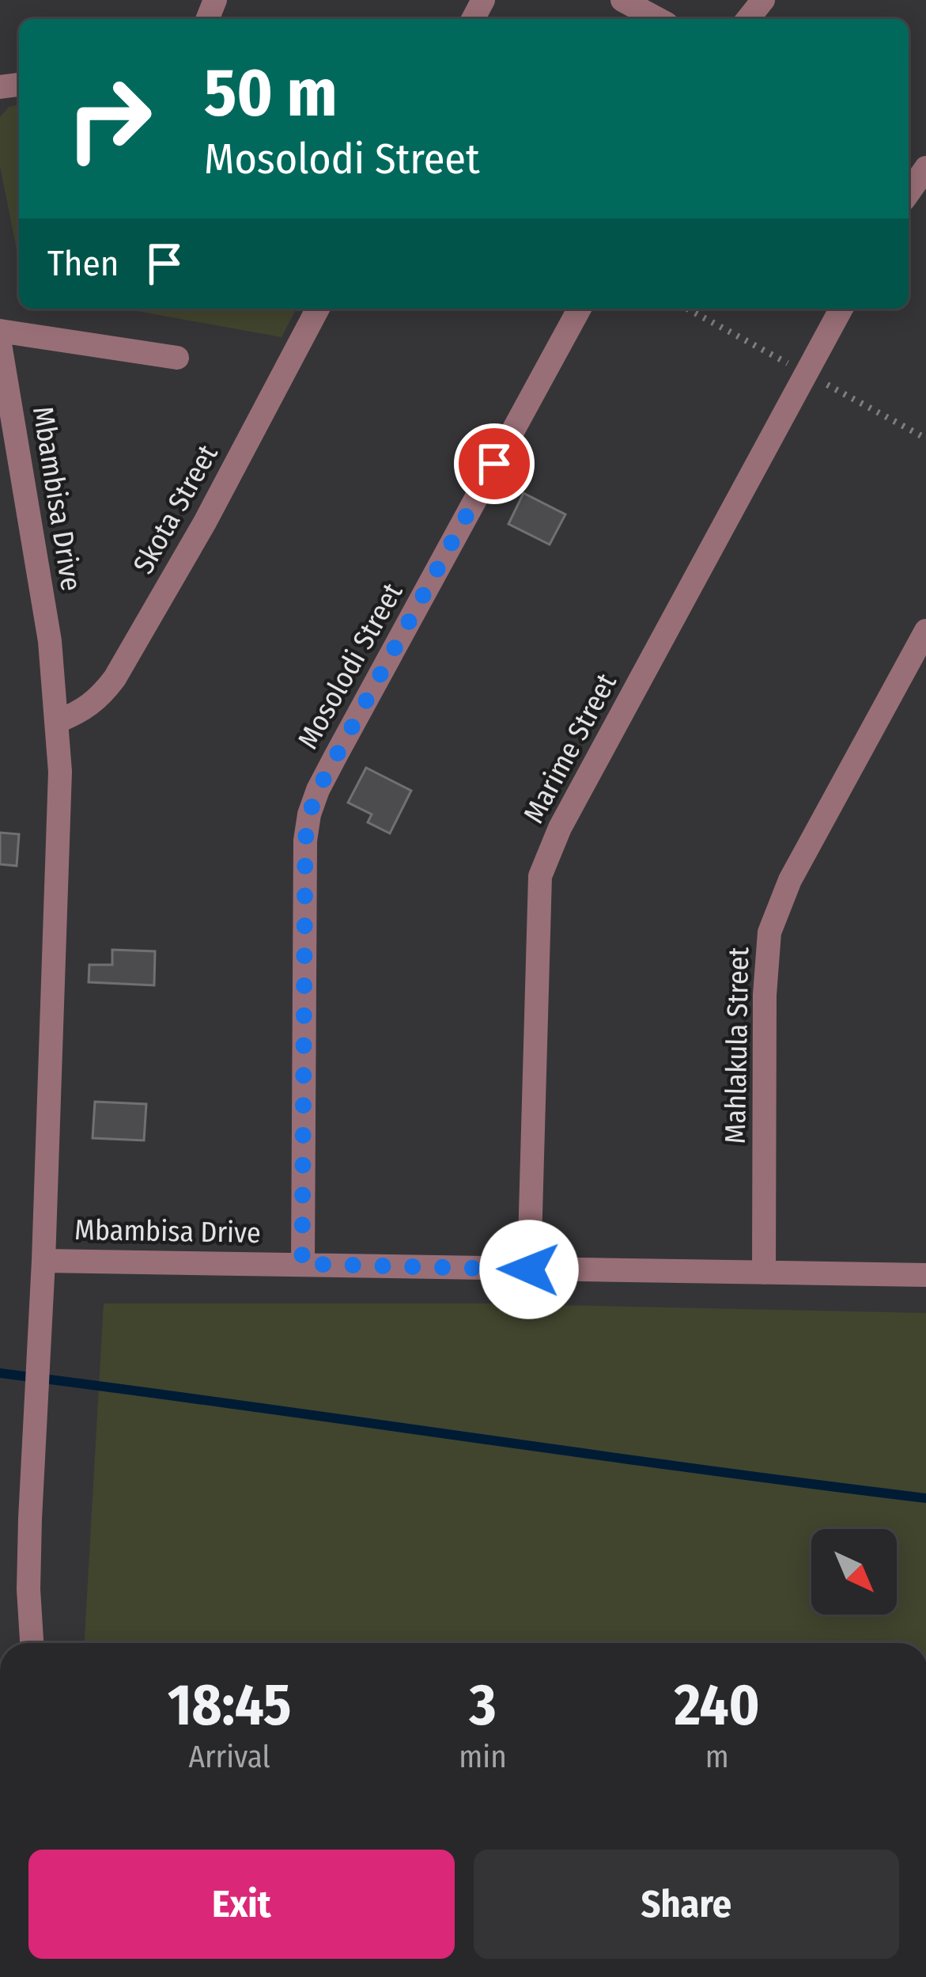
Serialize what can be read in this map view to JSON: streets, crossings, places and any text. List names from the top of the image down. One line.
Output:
{"streets":{"street":["Mbambisa Drive","Skota Street","Mosolodi Street","Marime Street","Mahlakula Street"]},"crossings":[["Mbambisa Drive","Skota Street"],["Mbambisa Drive","Mosolodi Street"],["Mbambisa Drive","Marime Street"],["Mbambisa Drive","Mahlakula Street"]],"north":"bottom right","page":{"turn":["50 m","Mosolodi Street"],"then":"Then","eta":["18:45","Arrival","3","min","240","m"],"buttons":["Exit","Share"]}}
